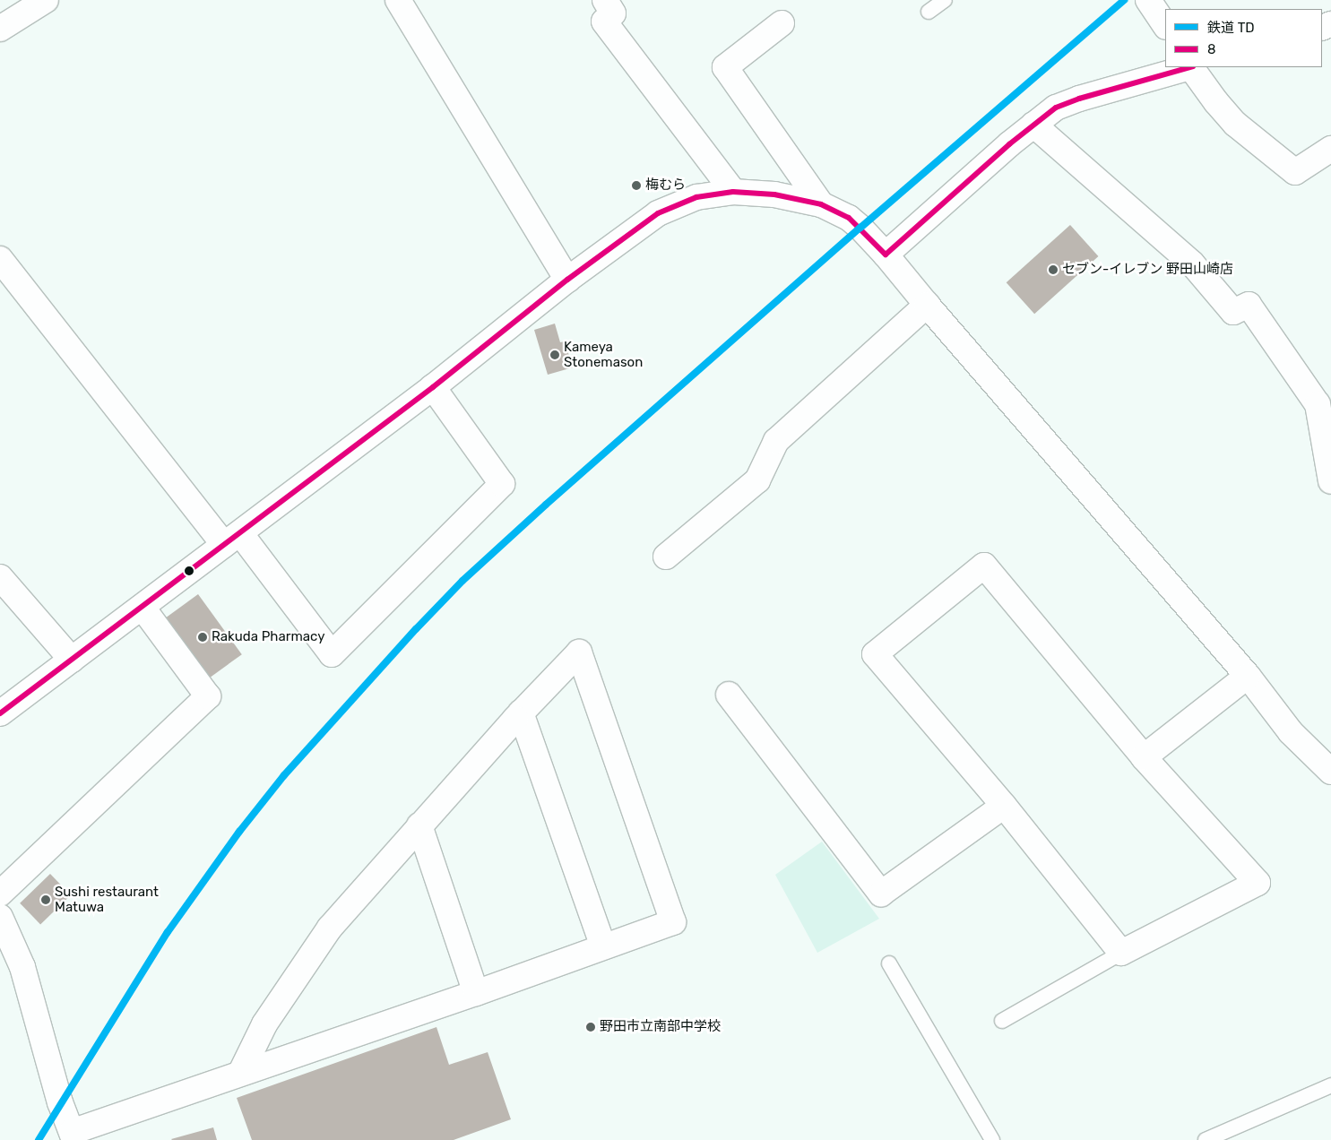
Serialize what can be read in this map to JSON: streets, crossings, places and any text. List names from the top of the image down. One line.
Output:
{"places":["梅むら","セブン-イレブン 野田山崎店","Kameya Stonemason","Rakuda Pharmacy","Sushi restaurant Matuwa","野田市立南部中学校"],"lines":["rail line TD","transit line 8"],"legend":["鉄道 TD","8"]}
